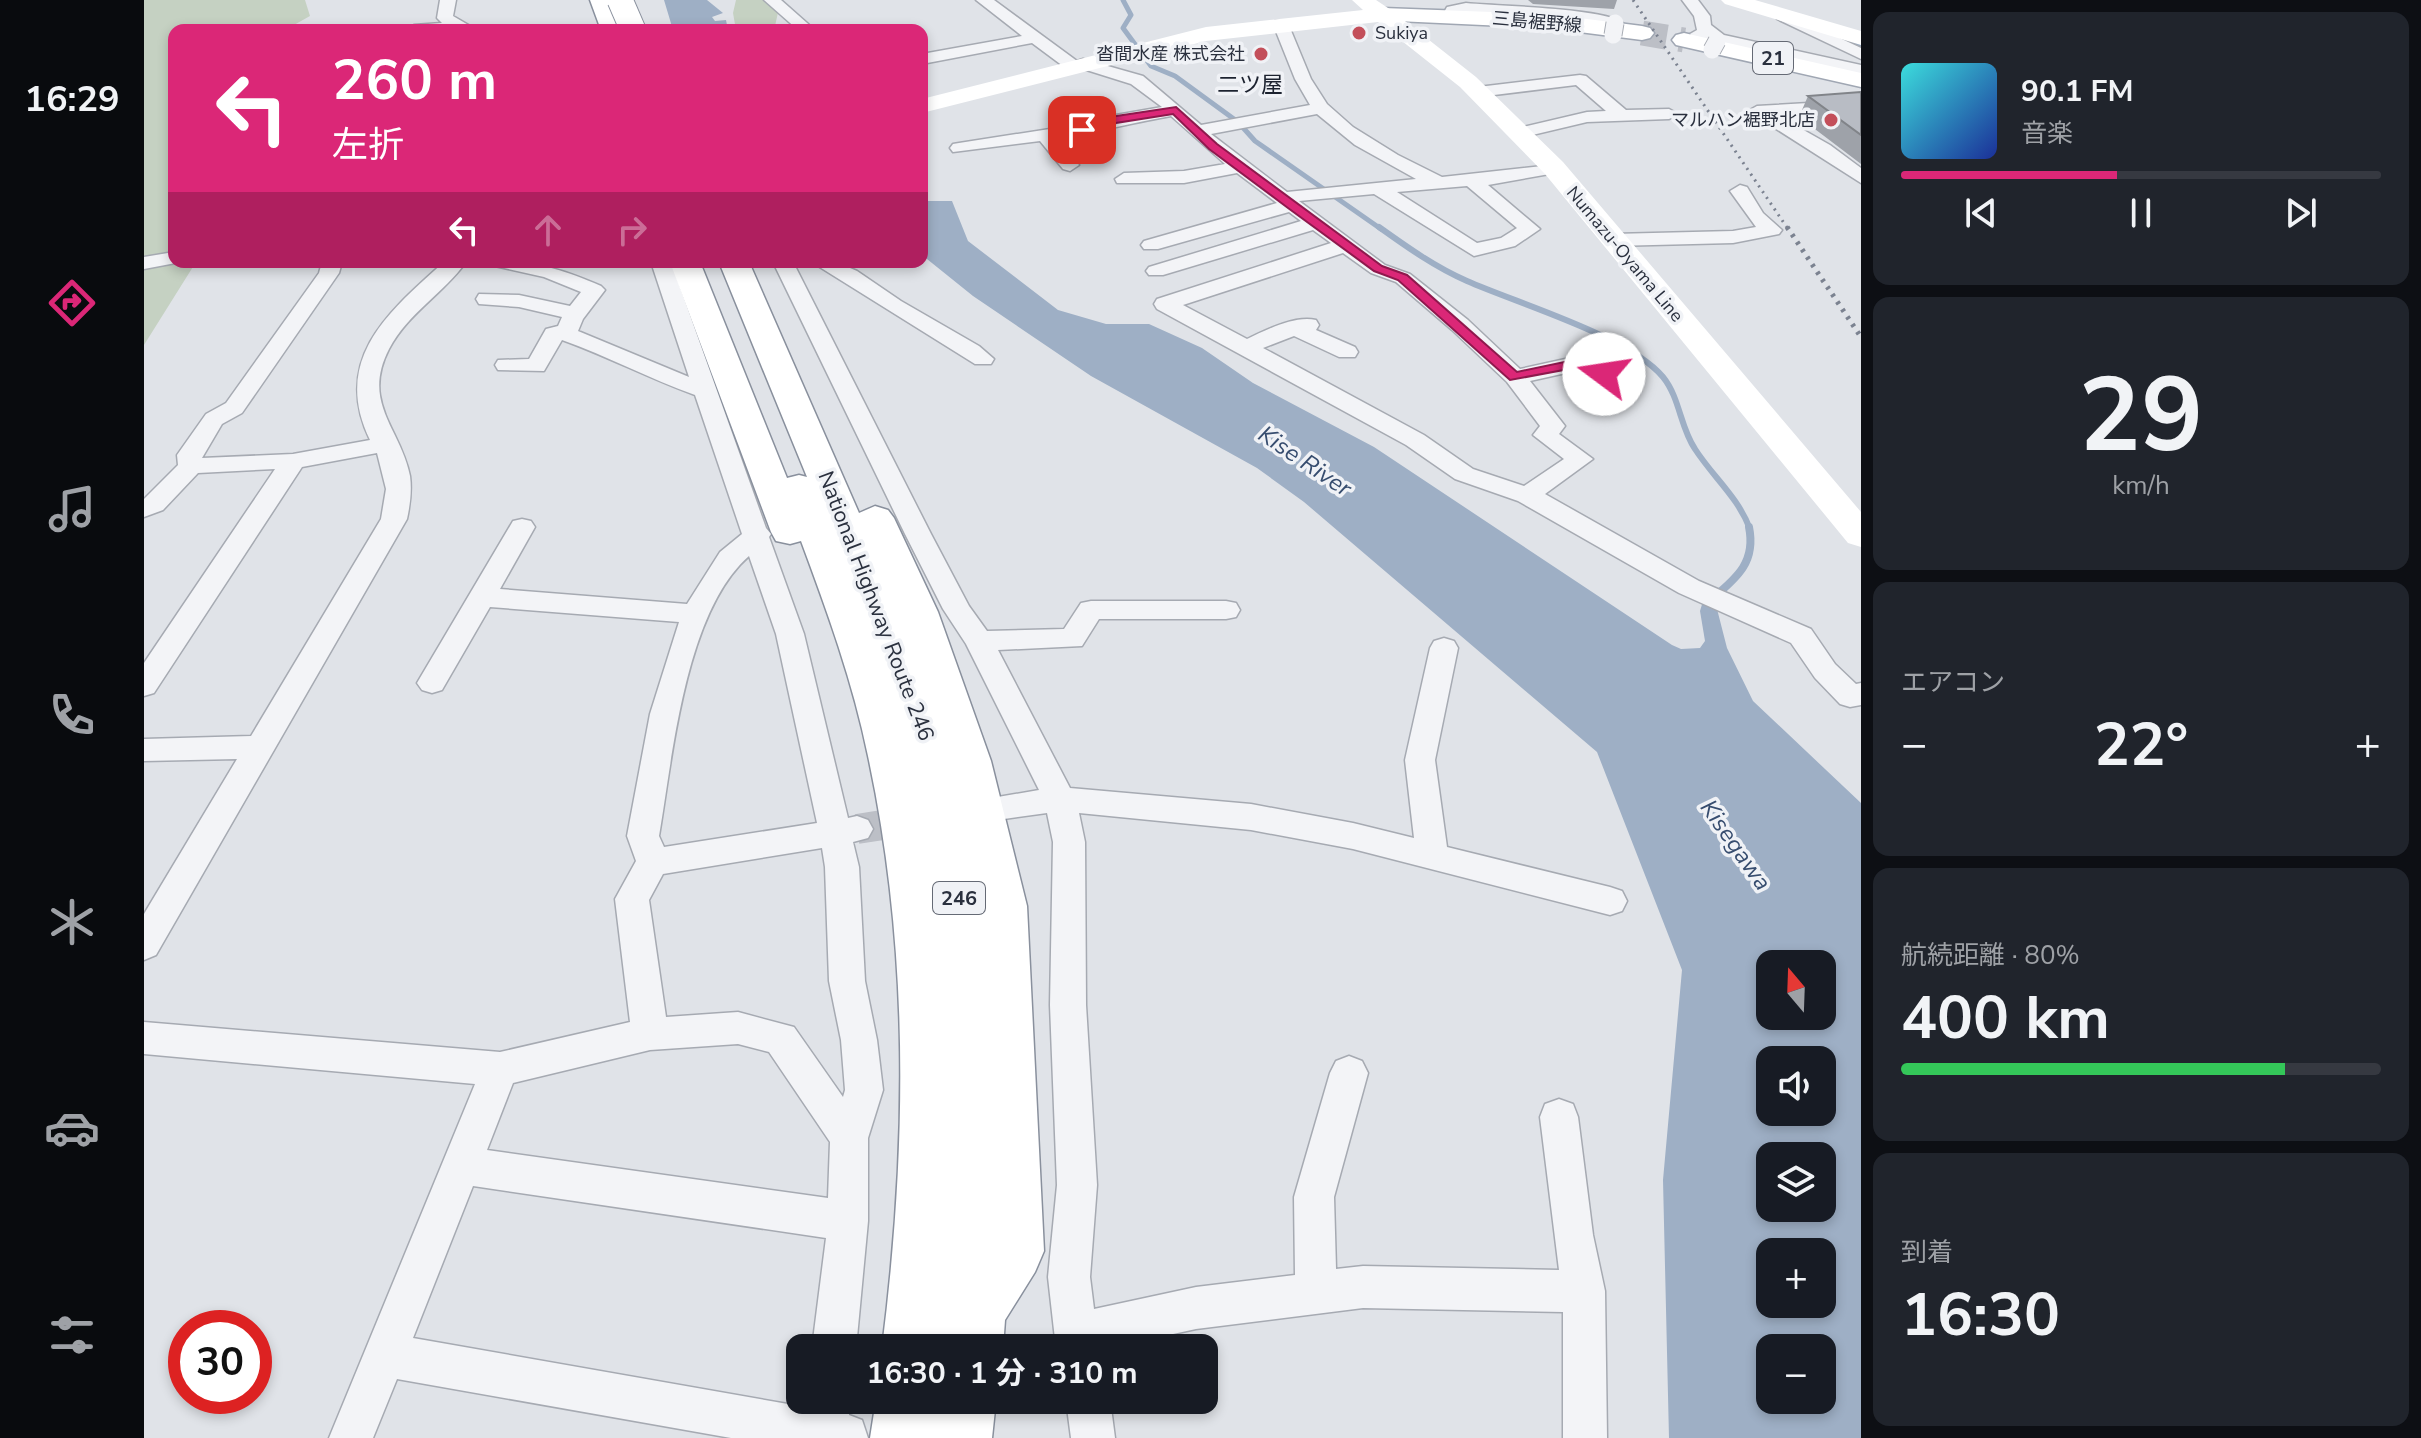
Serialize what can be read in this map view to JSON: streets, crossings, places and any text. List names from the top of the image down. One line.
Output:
{"streets":{"main road":["三島裾野線","21","Numazu-Oyama Line","National Highway Route 246","246"]},"crossings":[["三島裾野線","Numazu-Oyama Line"]],"districts":["二ツ屋"],"water":["Kise River","Kisegawa"],"places":["Sukiya","沓間水産 株式会社","マルハン裾野北店"],"north":"top","page":{"tabs":"16:29","turn":["260 m","左折"],"song":["90.1 FM","音楽"],"tile":[["29","km/h"],"エアコン",["航続距離 · 80%","400 km"],["到着","16:30"]],"heat":["−","22°","+"],"map_buttons":["+","−"],"limit":"30","trip":"16:30 · 1 分 · 310 m"}}
